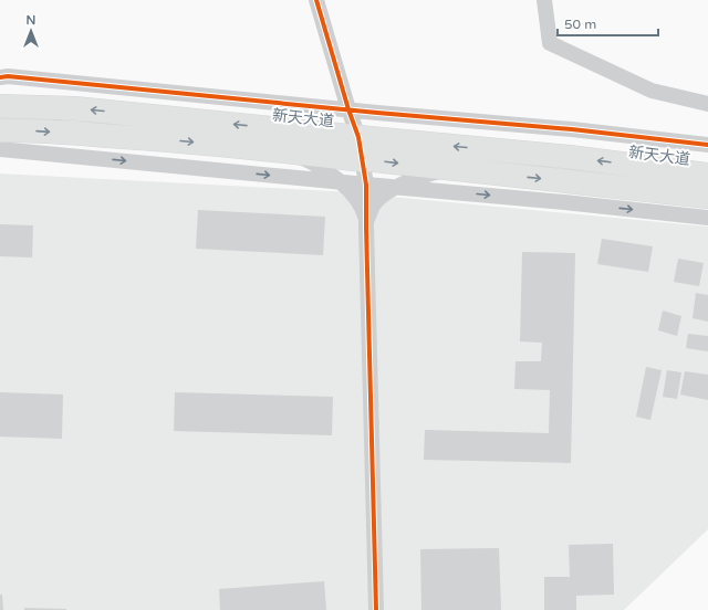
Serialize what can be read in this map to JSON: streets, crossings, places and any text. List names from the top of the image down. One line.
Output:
{"streets":{"main road":["新天大道"]},"scale_bar":"50 m","north":"top"}
